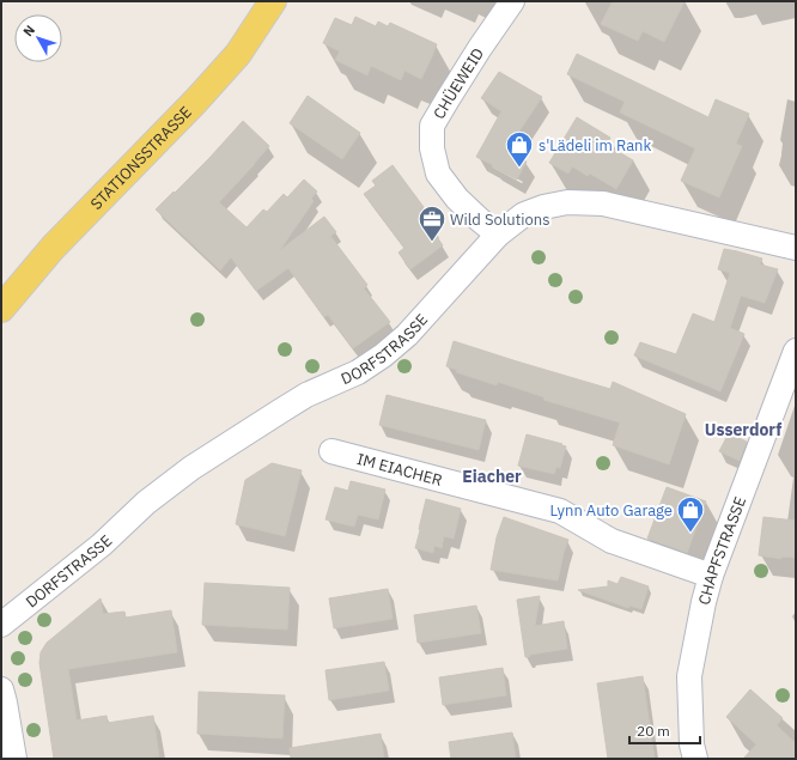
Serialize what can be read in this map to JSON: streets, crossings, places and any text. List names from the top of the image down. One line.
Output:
{"streets":{"main road":["STATIONSSTRASSE"],"street":["CHÜEWEID","DORFSTRASSE","IM EIACHER","CHAPFSTRASSE"]},"crossings":[["CHÜEWEID","DORFSTRASSE"],["IM EIACHER","CHAPFSTRASSE"]],"districts":["Usserdorf","Eiacher"],"places":{"shop":["s'Lädeli im Rank","Lynn Auto Garage"],"office":["Wild Solutions"]},"scale_bar":"20 m","north":"top left"}
